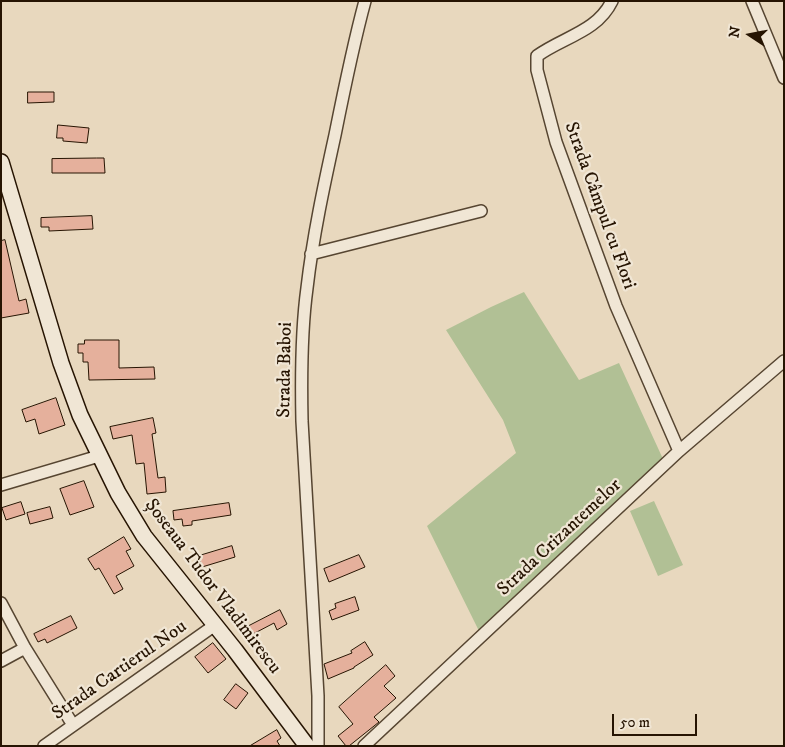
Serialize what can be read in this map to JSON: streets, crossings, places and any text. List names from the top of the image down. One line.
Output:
{"streets":{"main road":["Șoseaua Tudor Vladimirescu"],"street":["Strada Câmpul cu Flori","Strada Baboi","Strada Crizantemelor","Strada Cartierul Nou"]},"crossings":[["Strada Câmpul cu Flori","Strada Crizantemelor"],["Șoseaua Tudor Vladimirescu","Strada Cartierul Nou"]],"scale_bar":"50 m","north":"left"}
